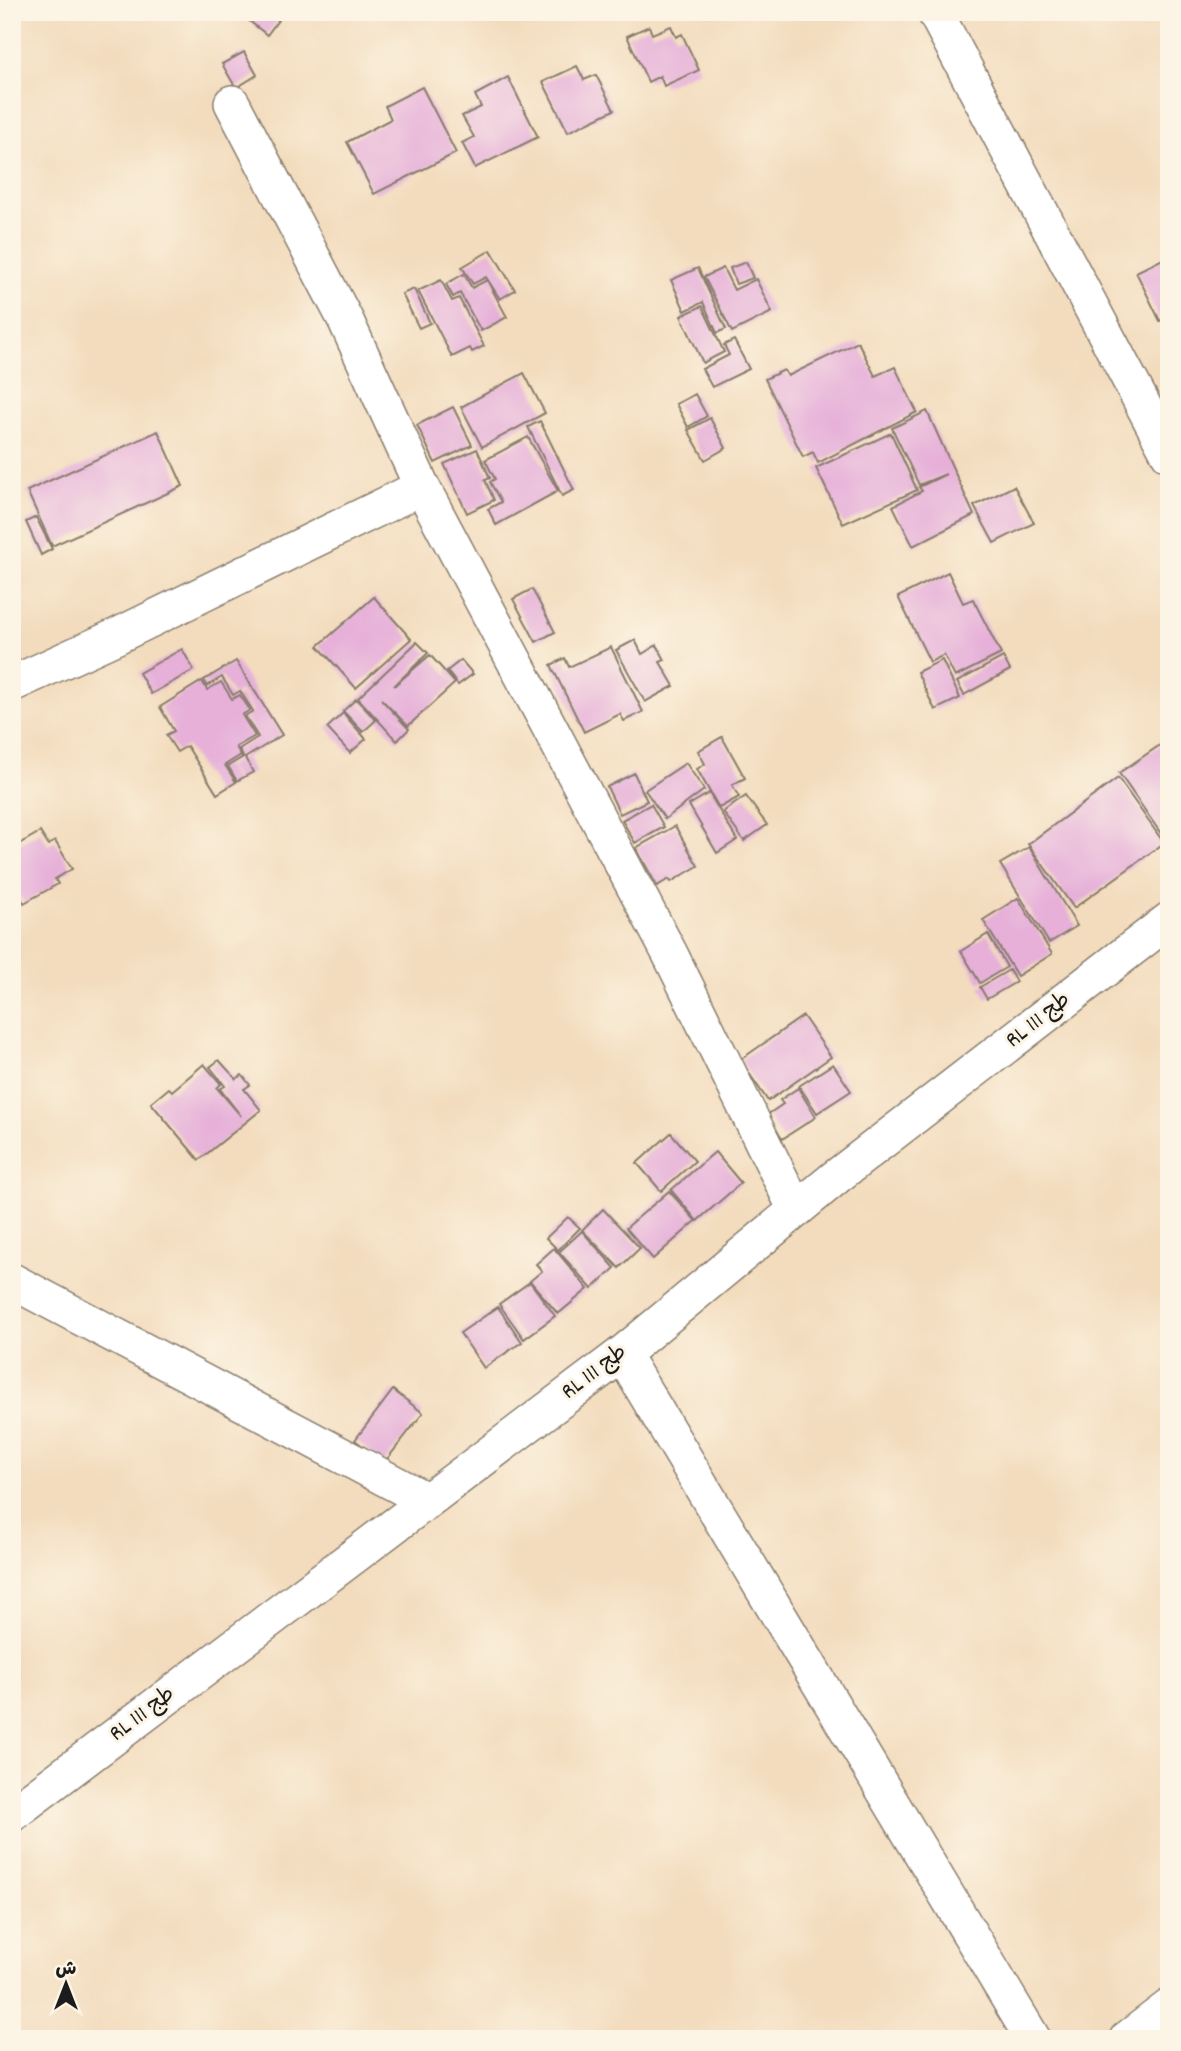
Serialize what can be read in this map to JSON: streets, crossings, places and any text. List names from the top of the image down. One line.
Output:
{"streets":{"street":["RL طج 111"]},"north":"top"}
